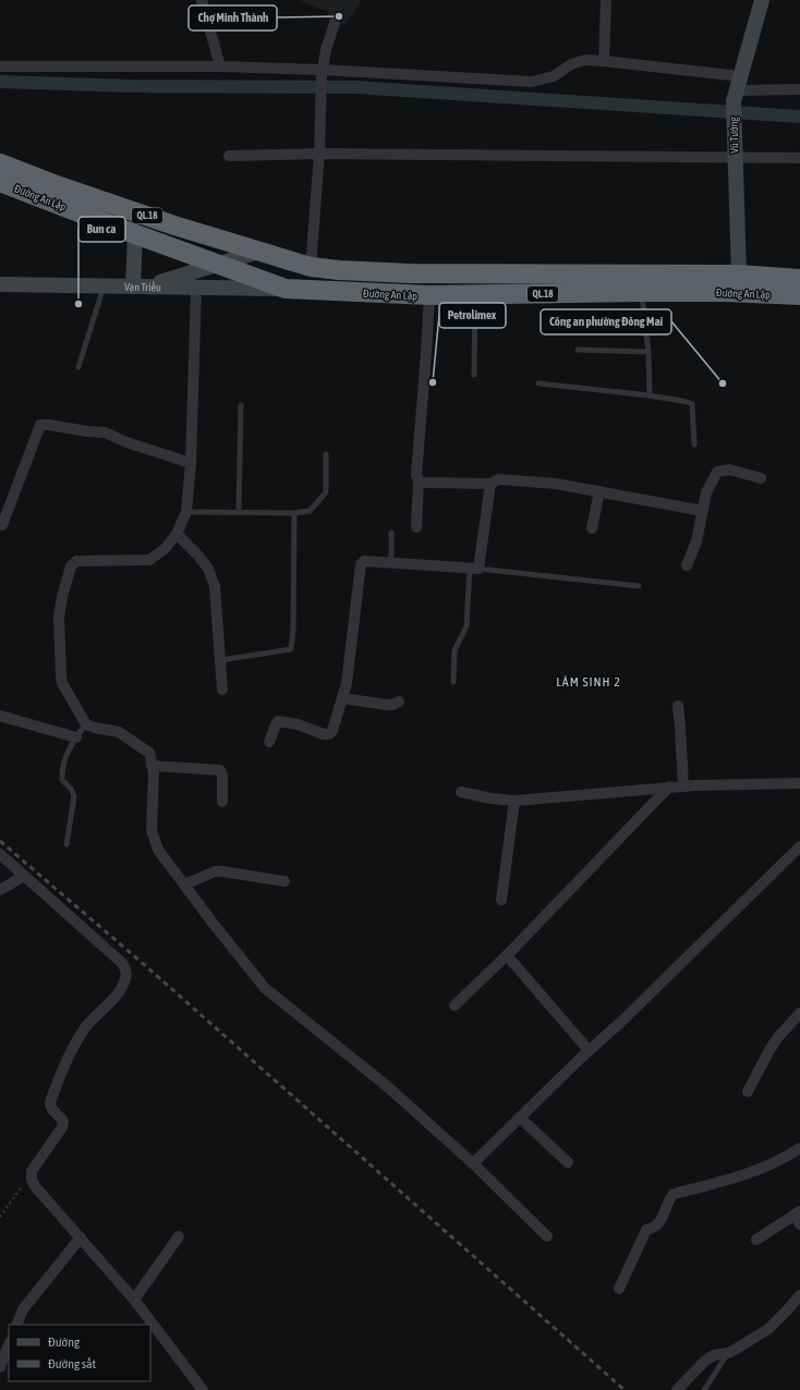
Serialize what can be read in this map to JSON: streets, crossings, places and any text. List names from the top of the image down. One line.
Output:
{"streets":{"highway":["Đường An Lập","QL.18"],"street":["Vũ Tướng","Vạn Triều"]},"crossings":[["Vũ Tướng","Đường An Lập"],["Đường An Lập","Vạn Triều"]],"districts":["LÂM SINH 2"],"places":["Chợ Minh Thành","Bun ca","Petrolimex","Công an phường Đông Mai"],"legend":["Đường","Đường sắt"]}
